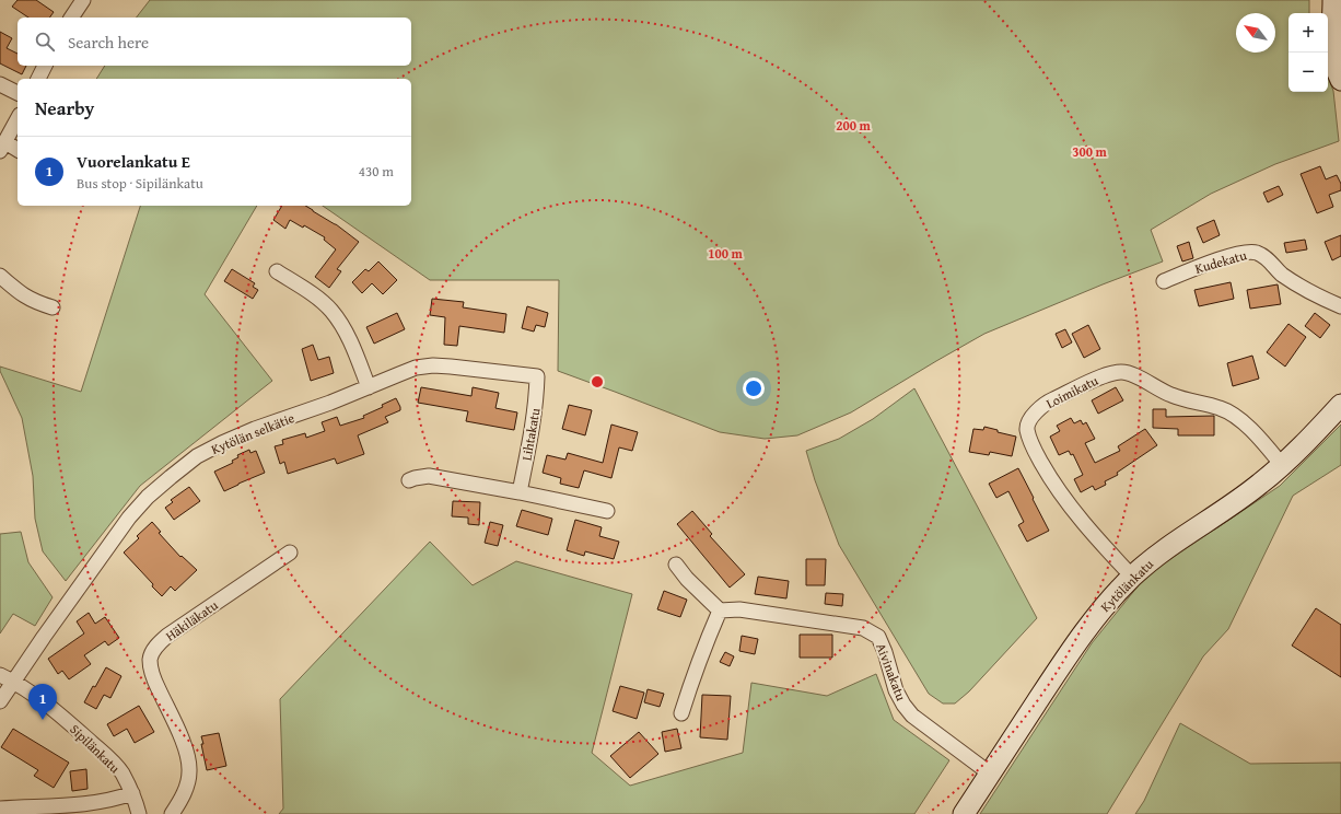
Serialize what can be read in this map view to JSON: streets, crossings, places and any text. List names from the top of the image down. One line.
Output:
{"streets":{"street":["Kudekatu","Loimikatu","Kytölän selkätie","Lihtakatu","Kytölänkatu","Häkiläkatu","Aivinakatu","Sipilänkatu"]},"crossings":[["Loimikatu","Kytölänkatu"],["Kytölän selkätie","Lihtakatu"],["Kytölän selkätie","Sipilänkatu"],["Kytölänkatu","Aivinakatu"]],"north":"top left","page":{"map_buttons":["+","−"],"search":"Search here","heading":"Nearby","list":[{"mark":"1","name":"Vuorelankatu E","note":"Bus stop · Sipilänkatu","value":"430 m"}],"pins":"1"},"rings":["200 m","300 m","100 m"]}
